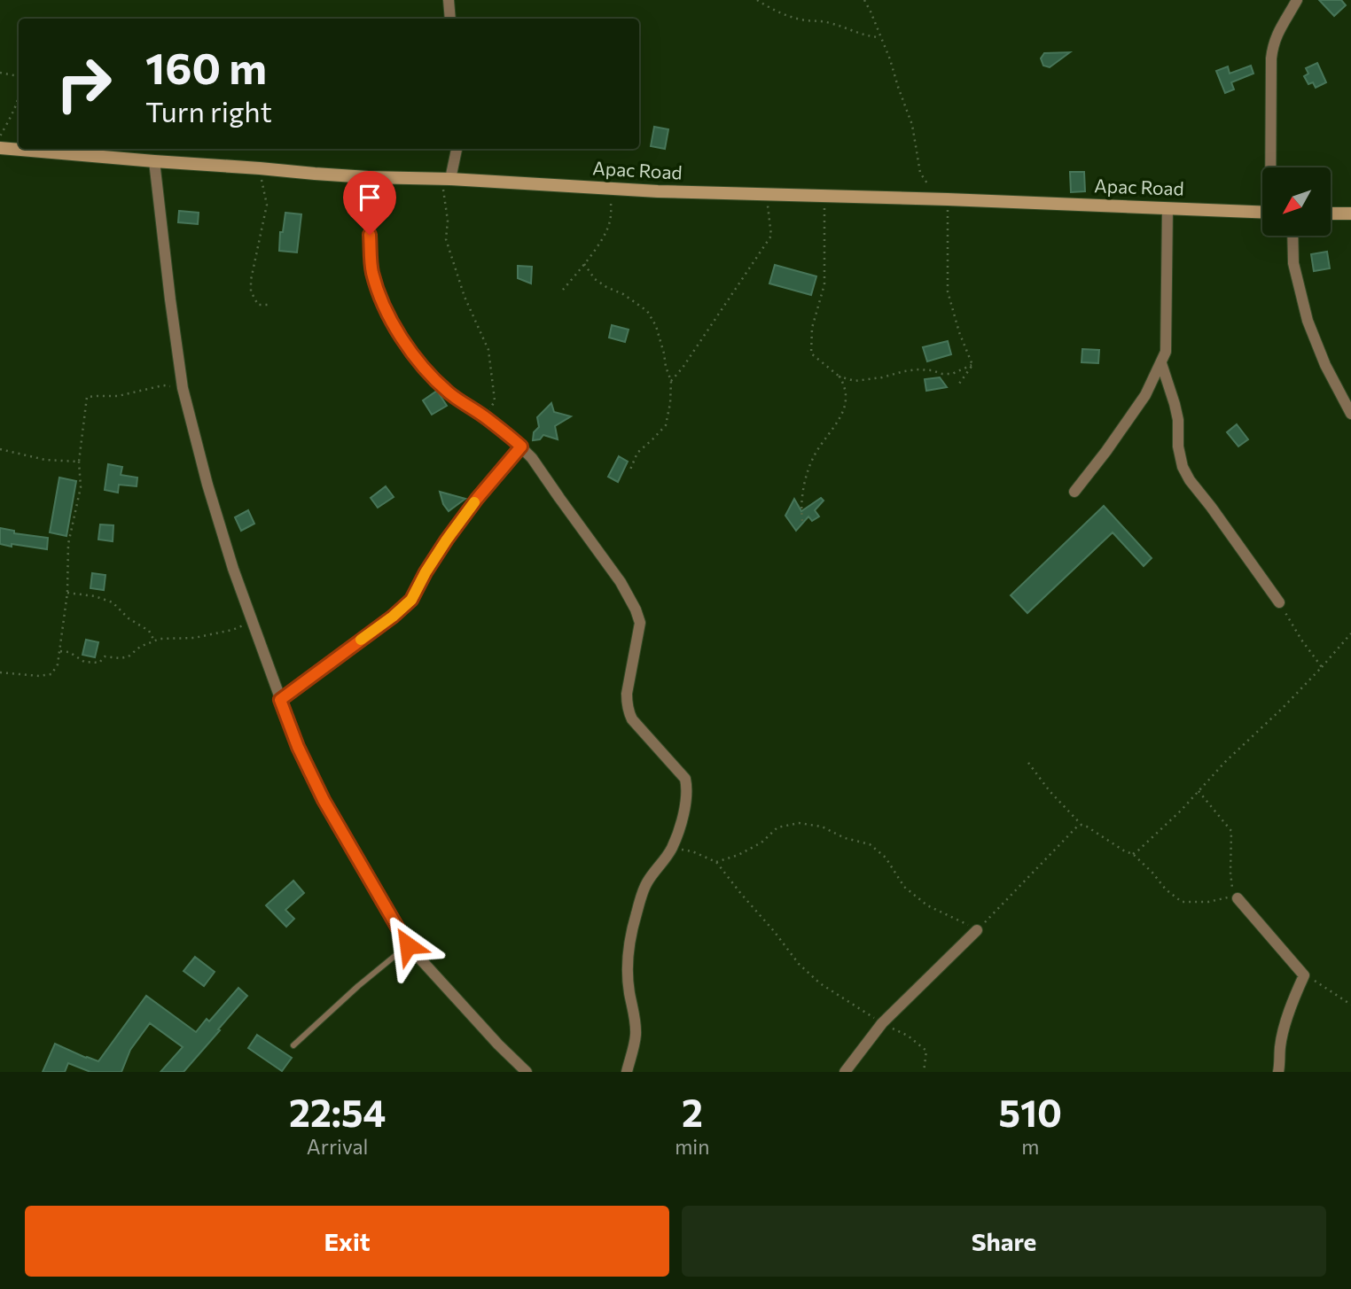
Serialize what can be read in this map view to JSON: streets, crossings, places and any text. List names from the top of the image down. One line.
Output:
{"streets":{"main road":["Apac Road"]},"north":"bottom left","page":{"turn":["160 m","Turn right"],"eta":["22:54","Arrival","2","min","510","m"],"buttons":["Exit","Share"]}}
